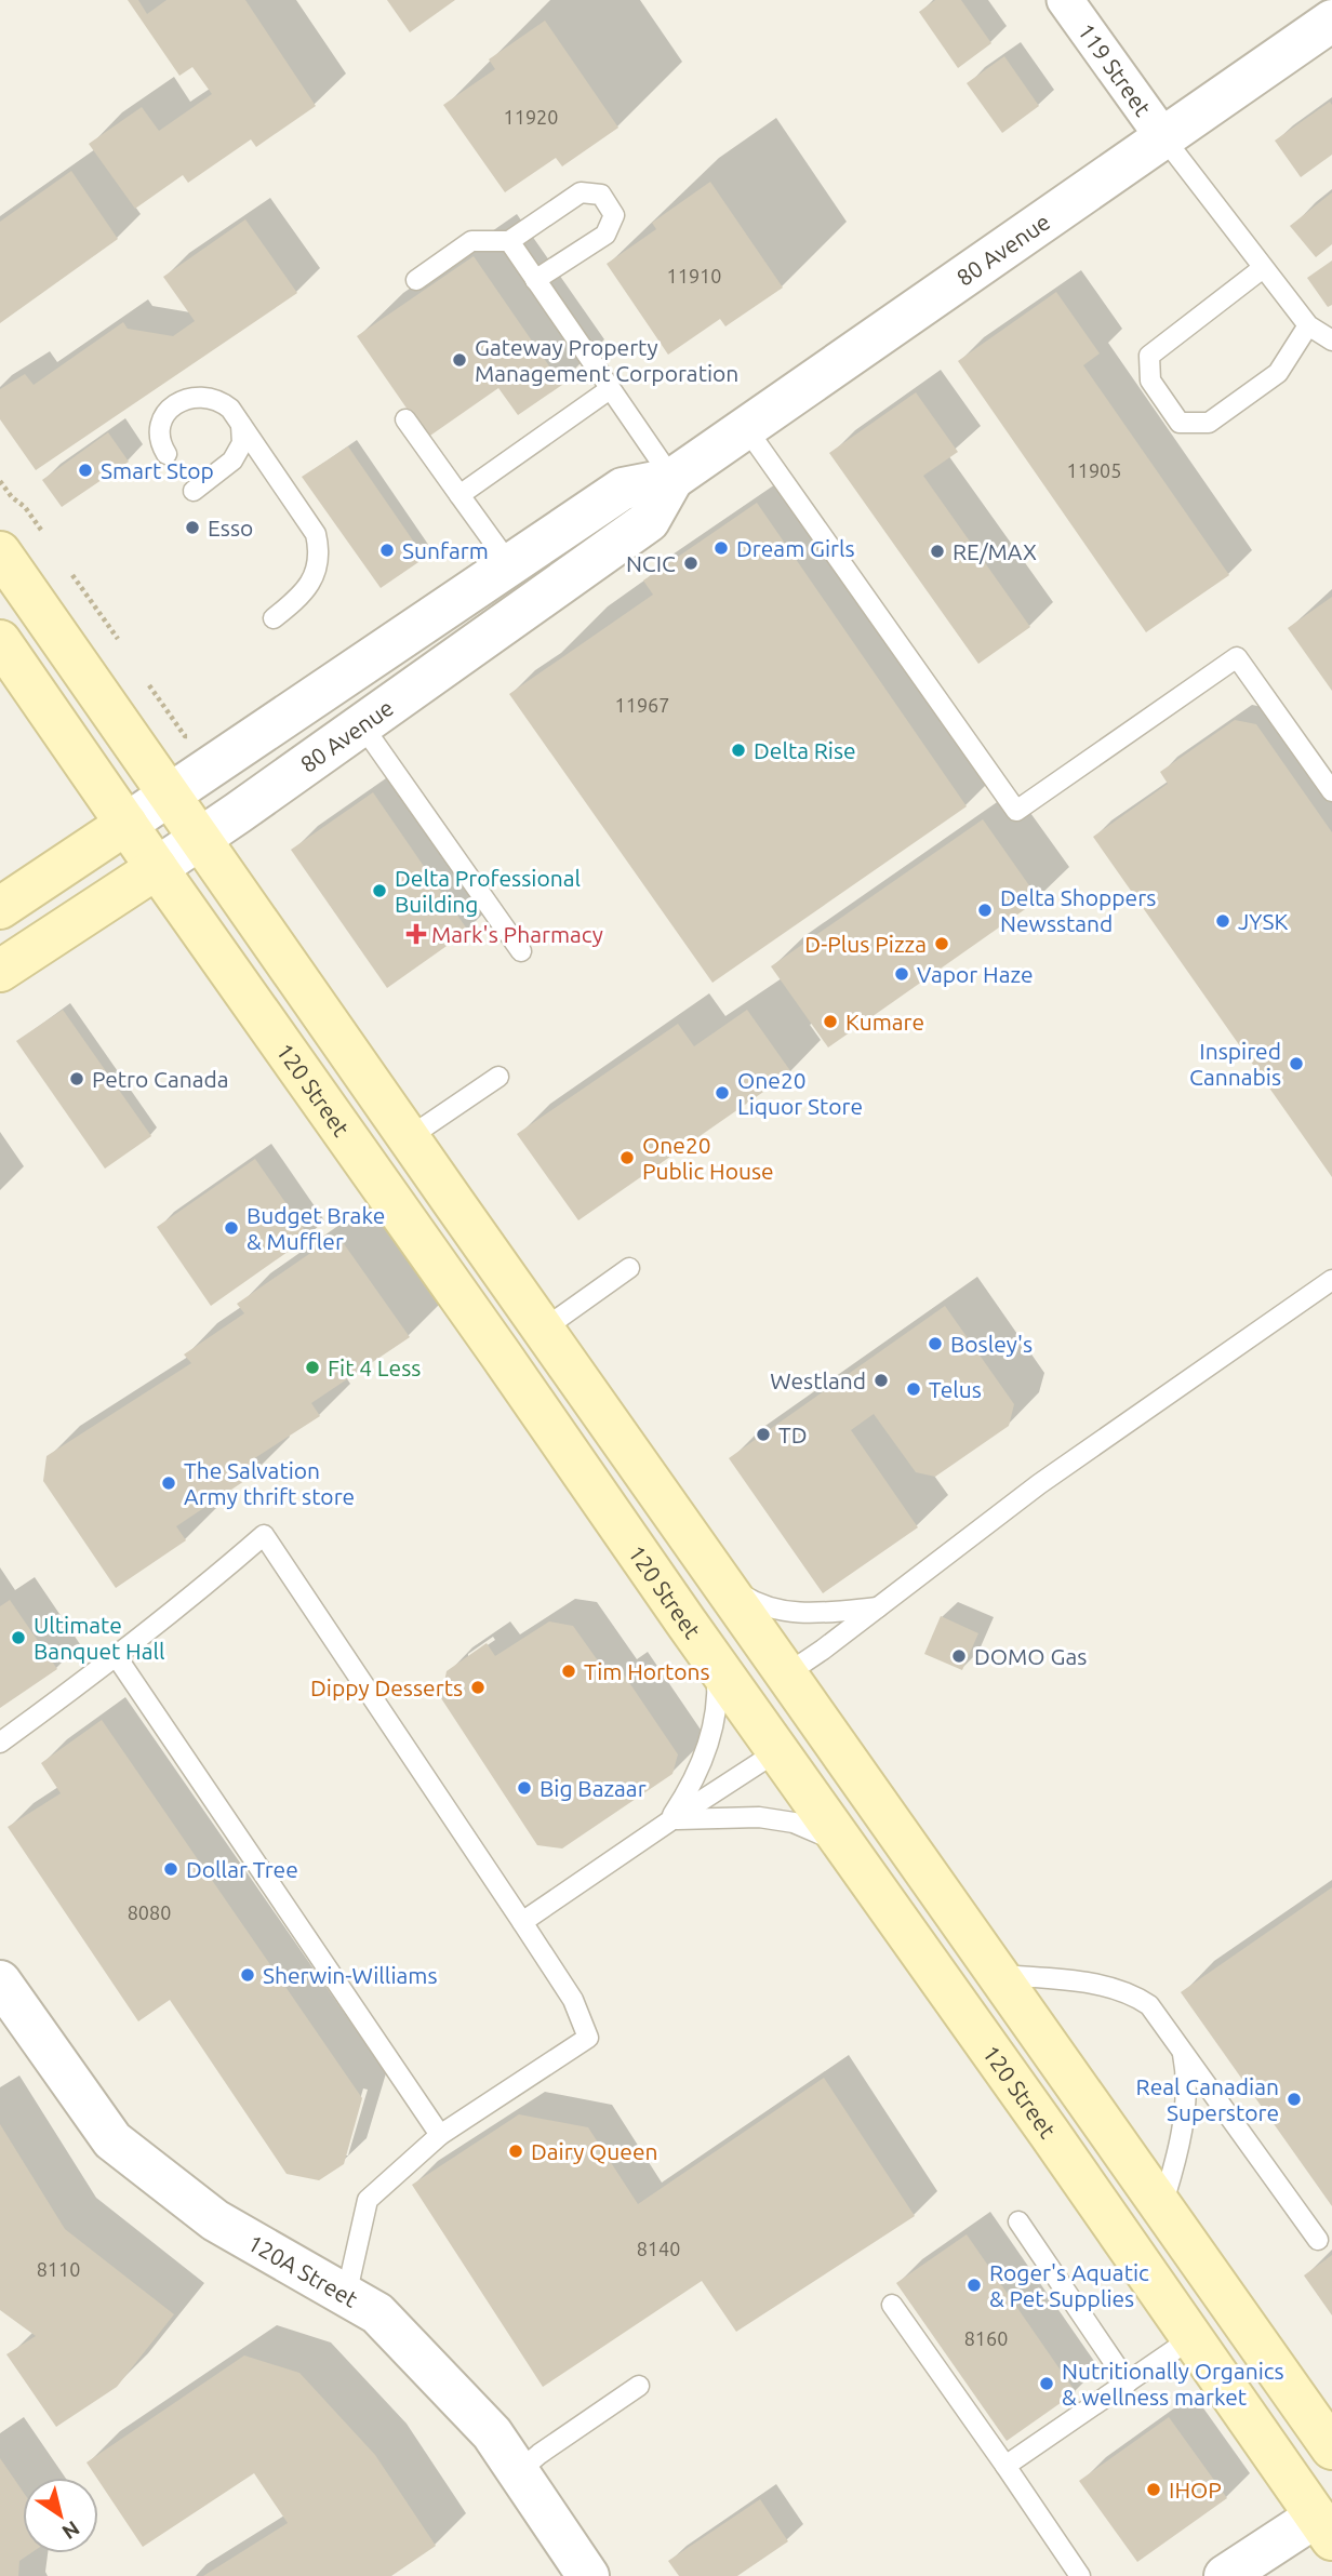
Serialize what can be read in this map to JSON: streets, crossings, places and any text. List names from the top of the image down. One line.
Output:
{"streets":{"main road":["80 Avenue","120 Street"],"street":["119 Street","120A Street"]},"crossings":[["119 Street","80 Avenue"],["80 Avenue","120 Street"]],"places":{"other":["Gateway Property Management Corporation","Smart Stop","Esso","Dream Girls","Sunfarm","RE/MAX","NCIC","Delta Rise","Delta Professional Building","Delta Shoppers Newsstand","JYSK","D-Plus Pizza","Vapor Haze","Kumare","Inspired Cannabis","Petro Canada","One20 Liquor Store","One20 Public House","Budget Brake & Muffler","Bosley's","Fit 4 Less","Westland","Telus","TD","The Salvation Army thrift store","Ultimate Banquet Hall","DOMO Gas","Tim Hortons","Dippy Desserts","Big Bazaar","Dollar Tree","Sherwin-Williams","Real Canadian Superstore","Dairy Queen","Roger's Aquatic & Pet Supplies","Nutritionally Organics & wellness market","IHOP"],"health":["Mark's Pharmacy"]},"house_numbers":["11920","11910","11905","11967","8080","8140","8110","8160"],"north":"bottom right"}
